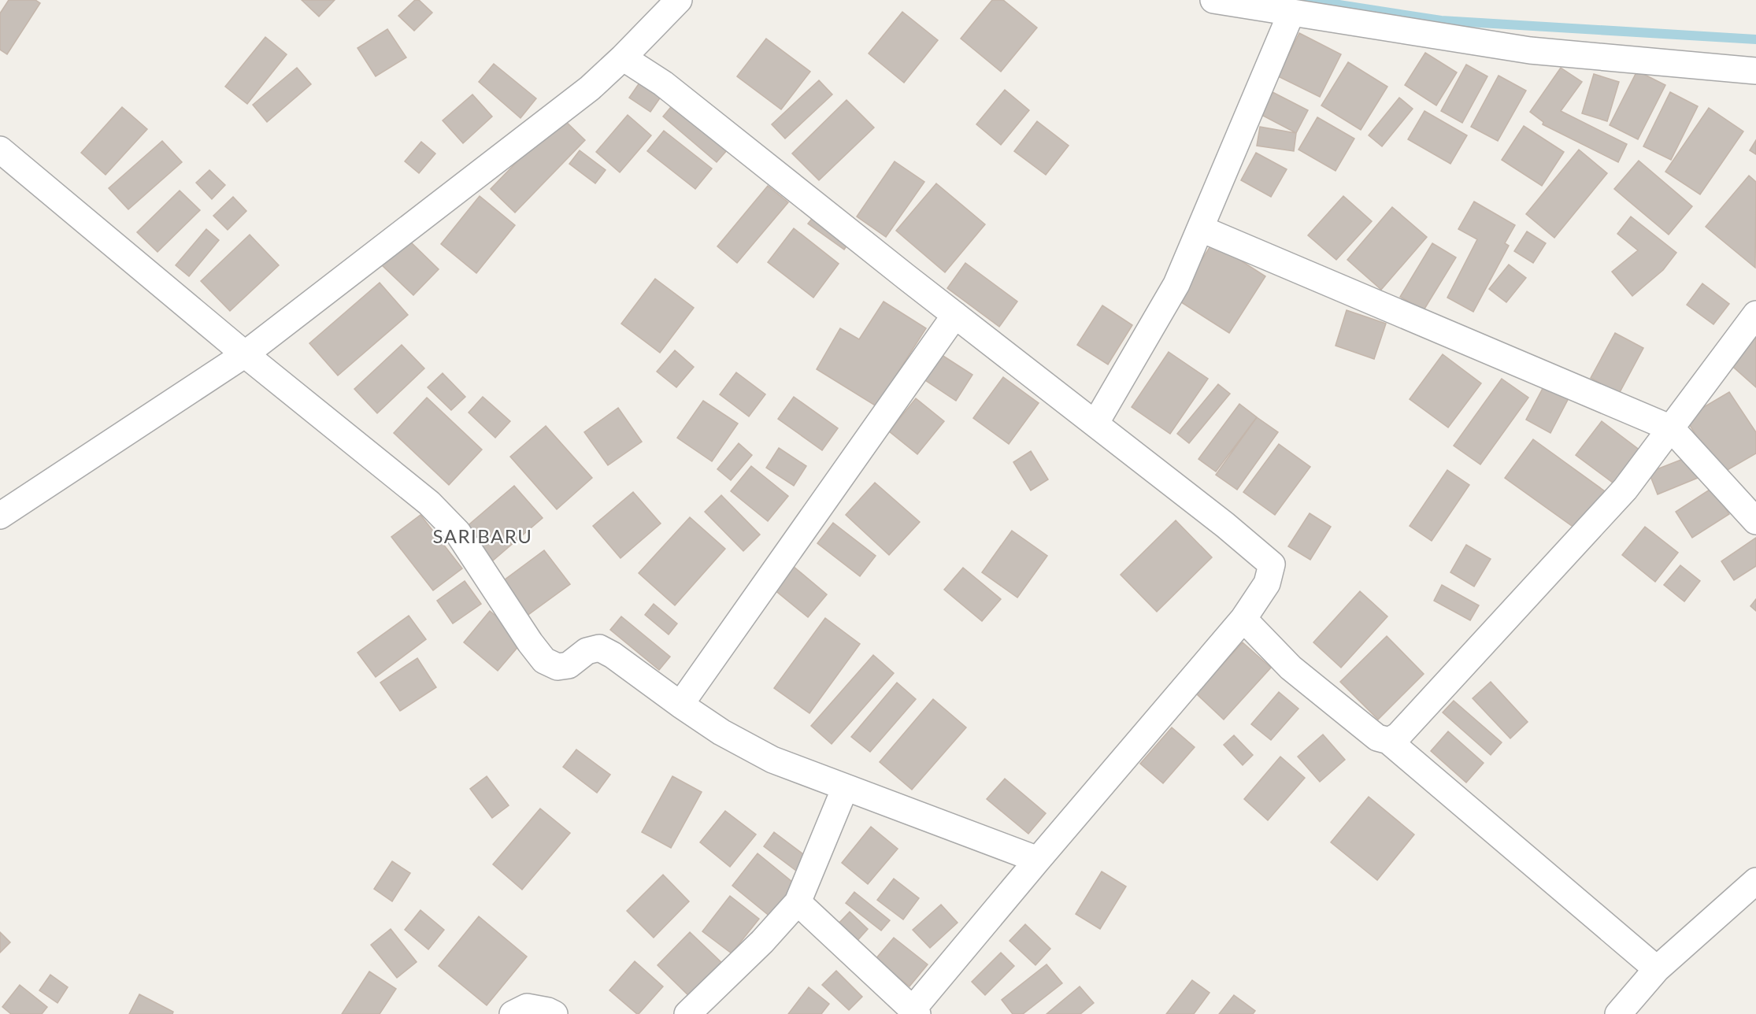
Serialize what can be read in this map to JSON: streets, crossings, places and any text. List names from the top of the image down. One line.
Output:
{"districts":["SARIBARU"]}
